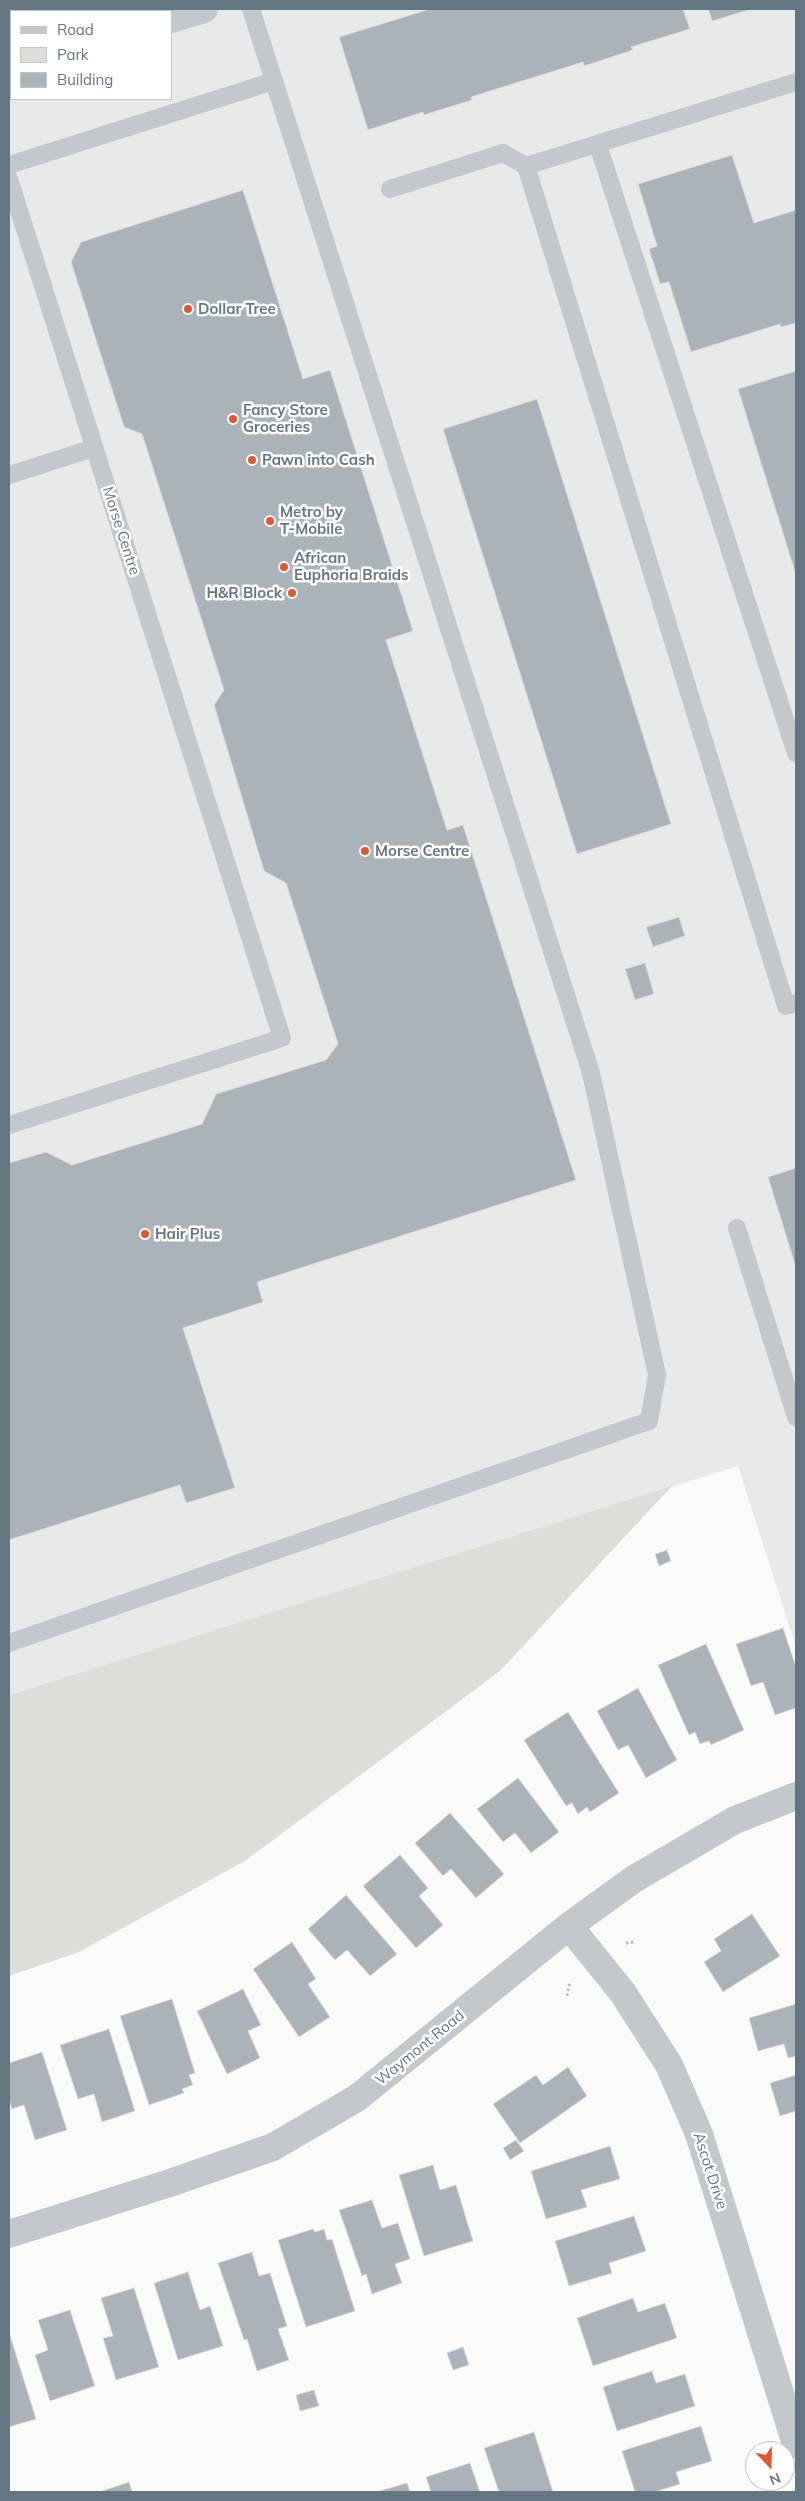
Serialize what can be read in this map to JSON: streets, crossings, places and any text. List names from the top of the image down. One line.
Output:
{"streets":{"street":["Waymont Road","Ascot Drive"],"lane":["Morse Centre"]},"crossings":[["Waymont Road","Ascot Drive"]],"places":["Dollar Tree","Fancy Store Groceries","Pawn into Cash","Metro by T-Mobile","African Euphoria Braids","H&R Block","Morse Centre","Hair Plus"],"legend":["Road","Park","Building"],"north":"bottom"}
